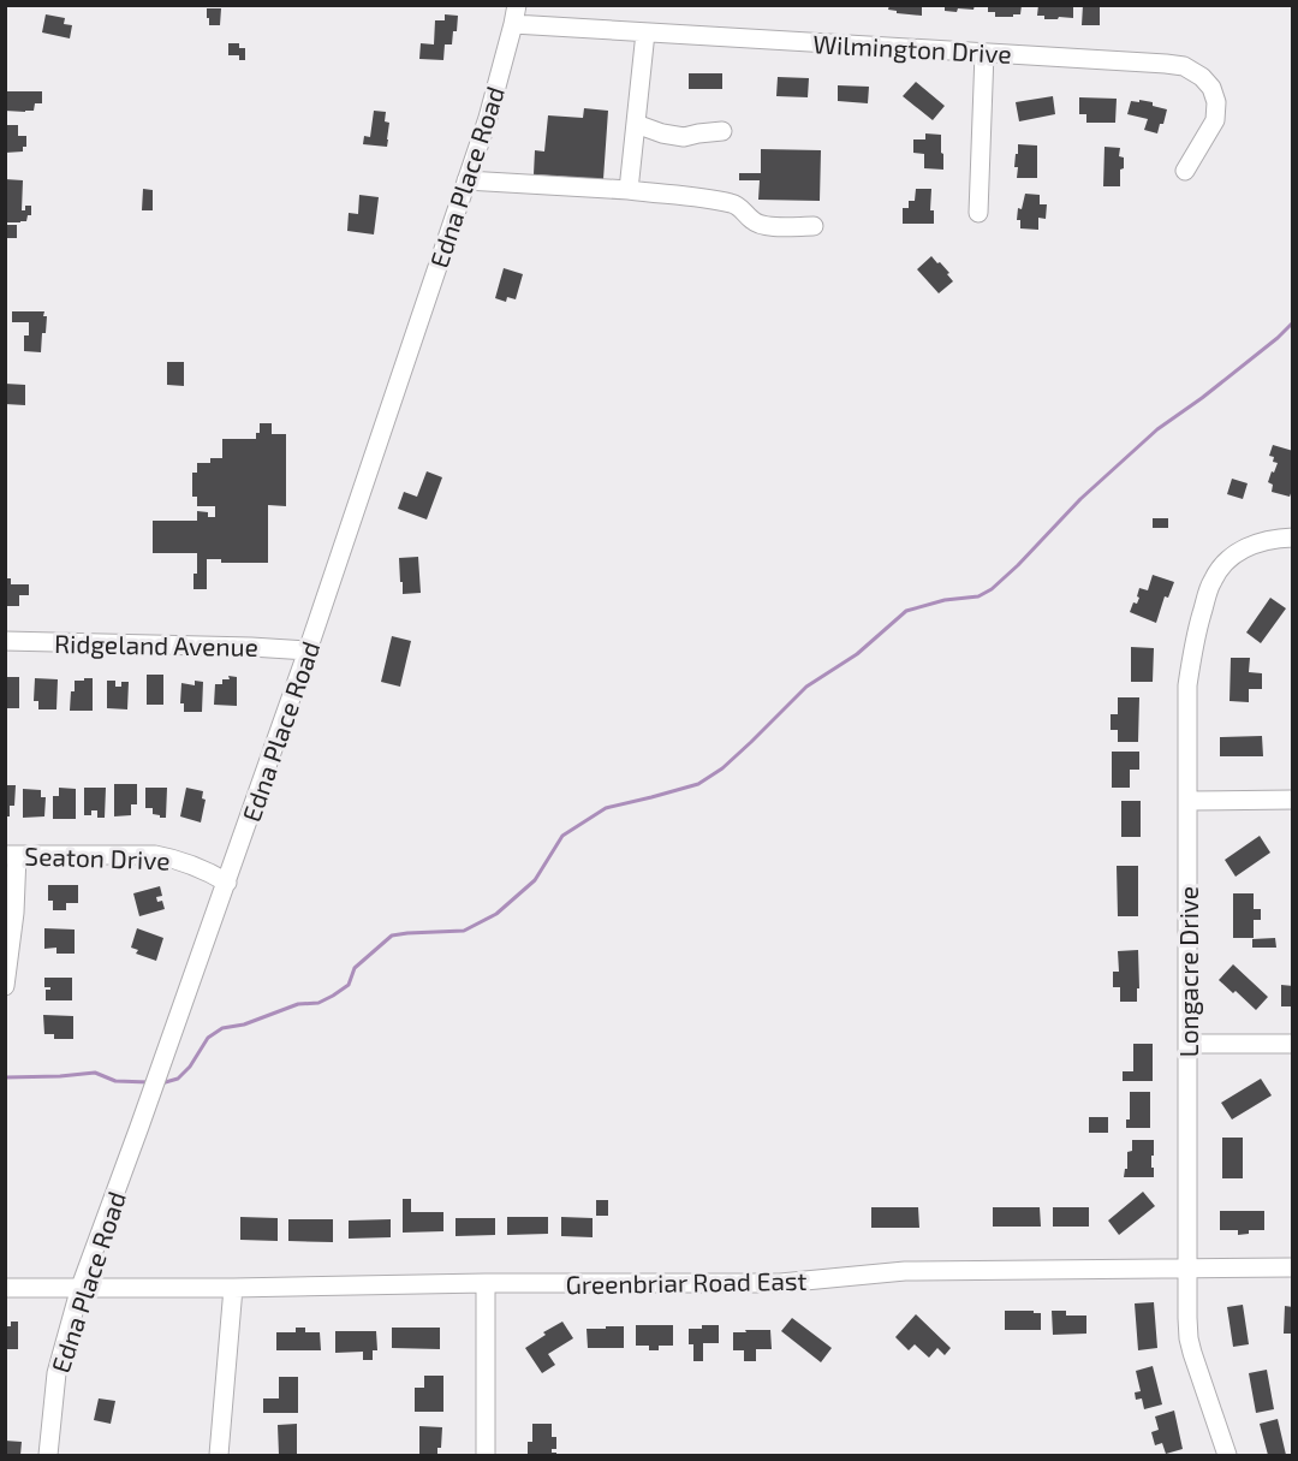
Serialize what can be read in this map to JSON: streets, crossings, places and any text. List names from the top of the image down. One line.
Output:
{"streets":{"street":["Wilmington Drive","Edna Place Road","Ridgeland Avenue","Seaton Drive","Longacre Drive","Greenbriar Road East"]},"crossings":[["Wilmington Drive","Edna Place Road"],["Edna Place Road","Ridgeland Avenue"],["Edna Place Road","Seaton Drive"],["Edna Place Road","Greenbriar Road East"],["Longacre Drive","Greenbriar Road East"]]}
